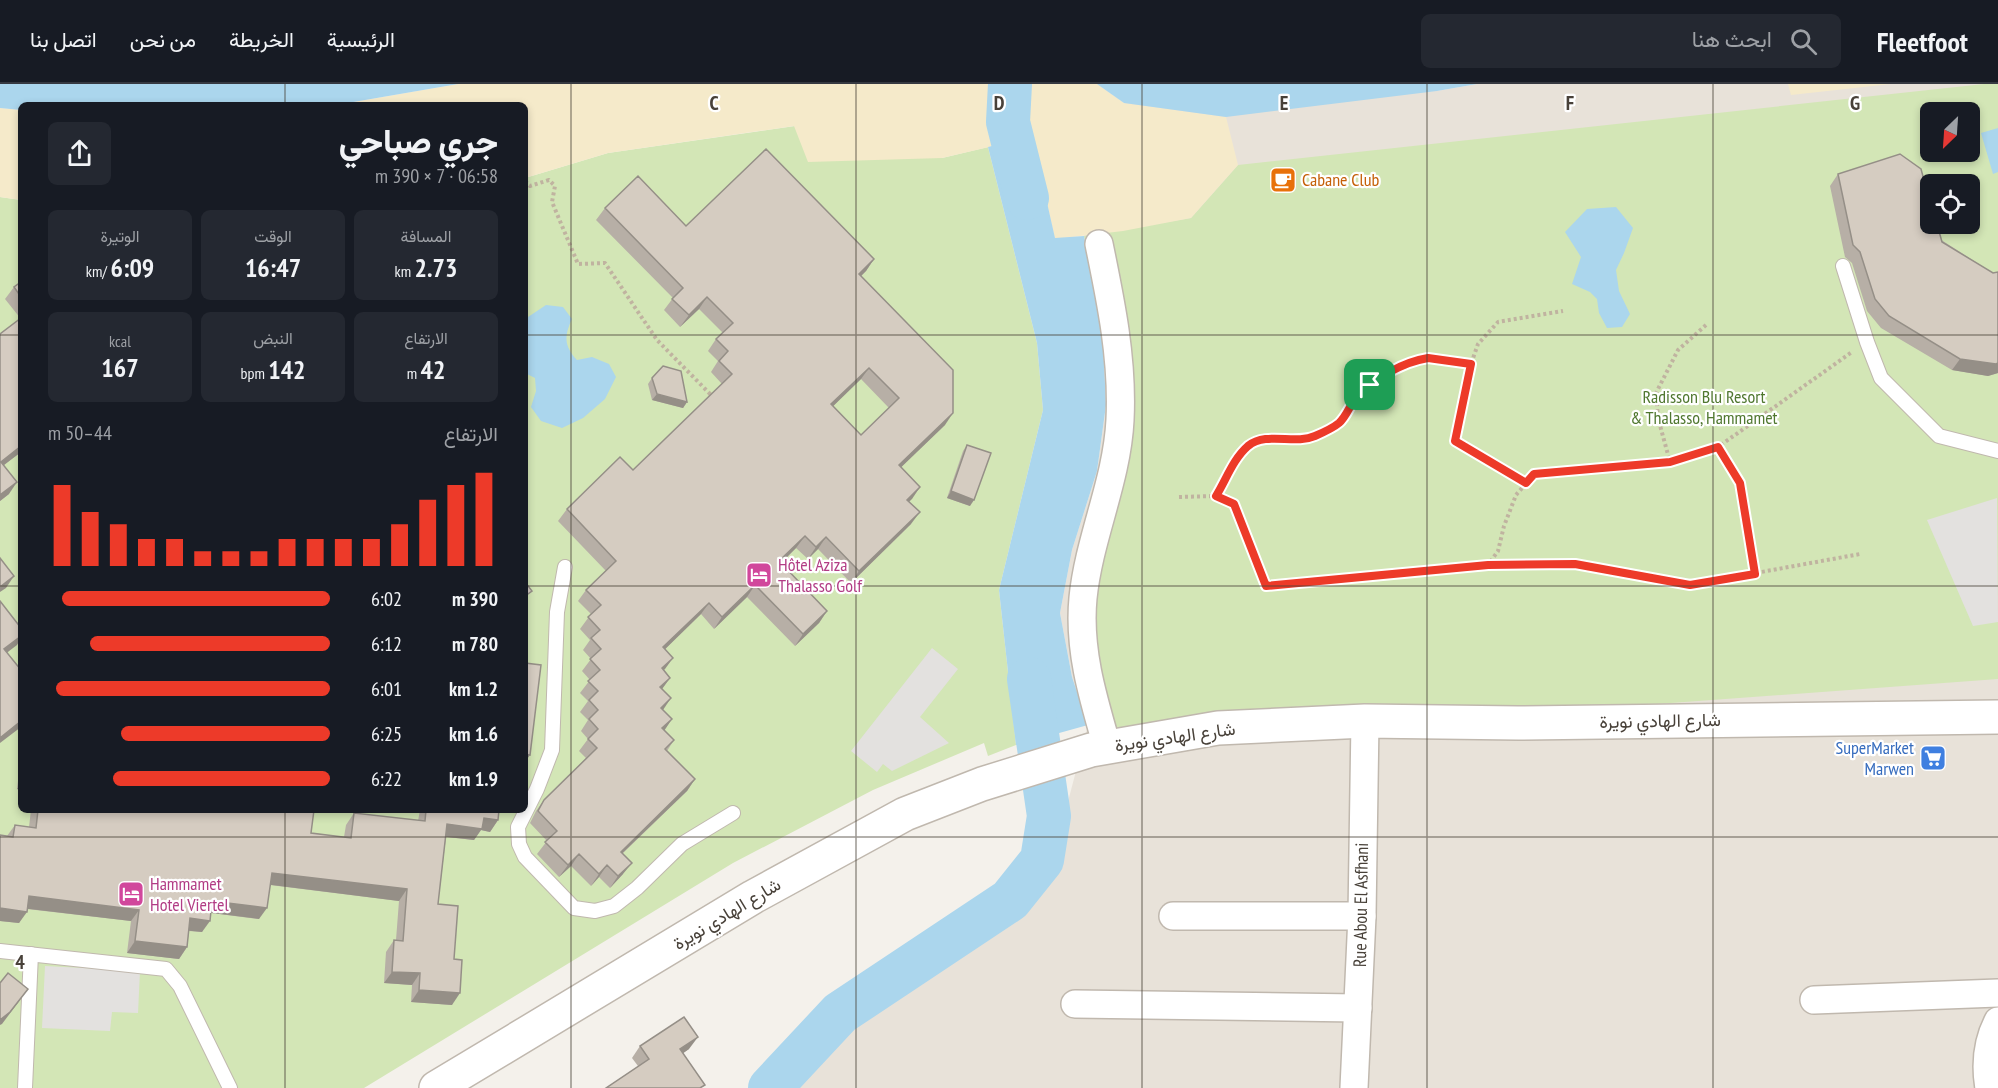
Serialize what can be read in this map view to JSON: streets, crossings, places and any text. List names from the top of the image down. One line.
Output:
{"streets":{"street":["شارع الهادي نويرة","Rue Abou El Asfhani"]},"crossings":[["شارع الهادي نويرة","Rue Abou El Asfhani"]],"parks":["Radisson Blu Resort & Thalasso, Hammamet"],"places":{"cafe":["Cabane Club"],"hotel":["Hôtel Aziza Thalasso Golf","Hammamet Hotel Viertel"],"supermarket":["SuperMarket Marwen"]},"north":"bottom left","page":{"header":"Fleetfoot","search":"ابحث هنا","nav":["الرئيسية","الخريطة","من نحن","اتصل بنا"],"heading":["جري صباحي","06:58 · 7 × 390 m"],"stats":[["المسافة","2.73 km"],["الوقت","16:47"],["الوتيرة","6:09 /km"],["الارتفاع","42 m"],["النبض","142 bpm"],["kcal","167"]],"chart":["الارتفاع","44–50 m"],"list":[{"name":"390 m","note":"6:02"},{"name":"780 m","note":"6:12"},{"name":"1.2 km","note":"6:01"},{"name":"1.6 km","note":"6:25"},{"name":"1.9 km","note":"6:22"}]},"grid":{"columns":["C","D","E","F","G"],"rows":["4"]}}
